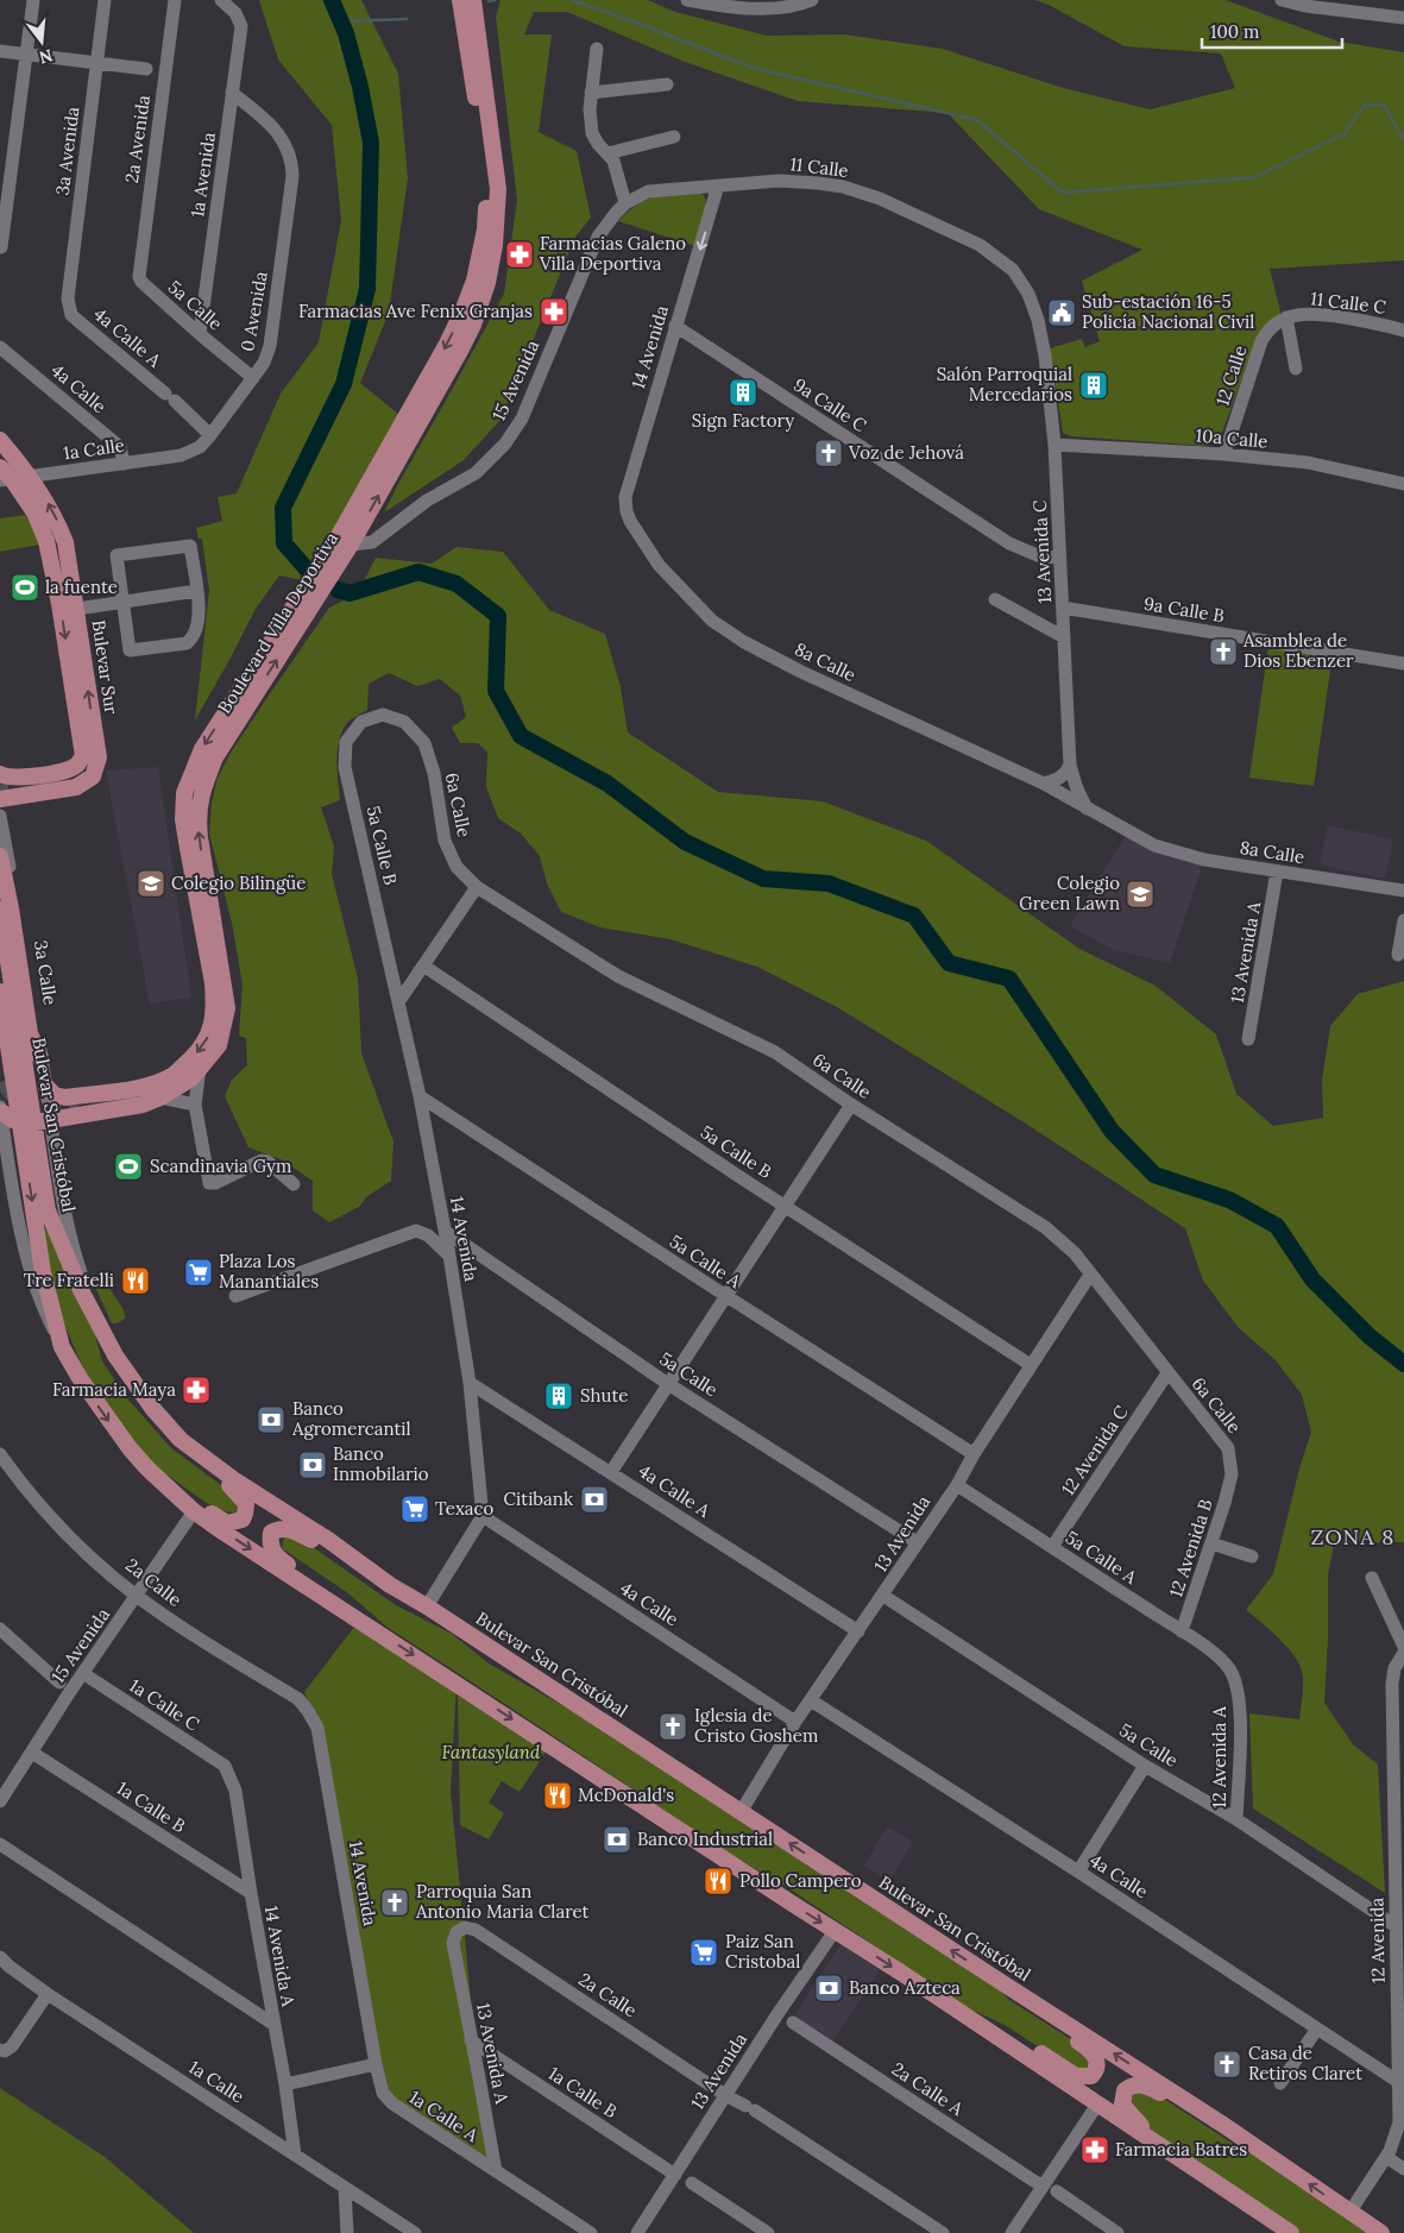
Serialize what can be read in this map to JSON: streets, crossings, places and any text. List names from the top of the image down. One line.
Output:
{"streets":{"main road":["Boulevard Villa Deportiva","Bulevar Sur","Bulevar San Cristóbal"],"street":["2a Avenida","3a Avenida","11 Calle","1a Avenida","11 Calle C","5a Calle","0 Avenida","4a Calle A","14 Avenida","12 Calle","15 Avenida","4a Calle","9a Calle C","10a Calle","1a Calle","13 Avenida C","9a Calle B","8a Calle","6a Calle","5a Calle B","13 Avenida A","3a Calle","5a Calle A","12 Avenida C","13 Avenida","12 Avenida B","2a Calle","1a Calle C","12 Avenida A","1a Calle B","12 Avenida","14 Avenida A","2a Calle A","1a Calle A"]},"crossings":[["2a Avenida","5a Calle"],["3a Avenida","4a Calle A"],["11 Calle","14 Avenida"],["11 Calle","15 Avenida"],["11 Calle","13 Avenida C"],["1a Avenida","5a Calle"],["1a Avenida","0 Avenida"],["11 Calle C","12 Calle"],["5a Calle","0 Avenida"],["5a Calle","14 Avenida"],["5a Calle","13 Avenida"],["5a Calle","12 Avenida A"],["5a Calle","12 Avenida"],["0 Avenida","4a Calle A"],["0 Avenida","1a Calle"],["4a Calle A","14 Avenida"],["4a Calle A","13 Avenida"],["14 Avenida","4a Calle"],["14 Avenida","9a Calle C"],["14 Avenida","8a Calle"],["14 Avenida","5a Calle B"],["14 Avenida","5a Calle A"],["14 Avenida","2a Calle"],["14 Avenida","1a Calle A"],["12 Calle","10a Calle"],["15 Avenida","Boulevard Villa Deportiva"],["15 Avenida","Bulevar San Cristóbal"],["15 Avenida","2a Calle"],["15 Avenida","1a Calle C"],["15 Avenida","1a Calle B"],["4a Calle","1a Calle"],["4a Calle","13 Avenida"],["4a Calle","12 Avenida"],["9a Calle C","13 Avenida C"],["10a Calle","13 Avenida C"],["1a Calle","Bulevar Sur"],["1a Calle","14 Avenida A"],["13 Avenida C","9a Calle B"],["13 Avenida C","8a Calle"],["Boulevard Villa Deportiva","3a Calle"],["8a Calle","13 Avenida A"],["6a Calle","5a Calle B"],["6a Calle","12 Avenida C"],["6a Calle","13 Avenida"],["6a Calle","12 Avenida B"],["5a Calle B","13 Avenida"],["13 Avenida A","2a Calle"],["13 Avenida A","1a Calle B"],["13 Avenida A","1a Calle A"],["3a Calle","Bulevar San Cristóbal"],["Bulevar San Cristóbal","13 Avenida"],["Bulevar San Cristóbal","12 Avenida"],["5a Calle A","12 Avenida C"],["5a Calle A","13 Avenida"],["5a Calle A","12 Avenida B"],["5a Calle A","12 Avenida A"],["13 Avenida","2a Calle"],["13 Avenida","1a Calle B"],["1a Calle C","14 Avenida A"],["1a Calle B","14 Avenida A"]],"districts":["ZONA 8"],"parks":["Fantasyland"],"places":{"pharmacy":["Farmacias Galeno Villa Deportiva","Farmacias Ave Fenix Granjas","Farmacia Maya","Farmacia Batres"],"public building":["Sub-estación 16-5 Policía Nacional Civil"],"building":["Salón Parroquial Mercedarios","Sign Factory","Shute"],"church":["Voz de Jehová","Asamblea de Dios Ebenzer","Iglesia de Cristo Goshem","Parroquia San Antonio Maria Claret","Casa de Retiros Claret"],"sports":["la fuente","Scandinavia Gym"],"school or university":["Colegio Bilingüe","Colegio Green Lawn"],"supermarket":["Plaza Los Manantiales","Texaco","Paiz San Cristobal"],"restaurant":["Tre Fratelli","McDonald's","Pollo Campero"],"bank":["Banco Agromercantil","Banco Inmobilario","Citibank","Banco Industrial","Banco Azteca"]},"scale_bar":"100 m","north":"bottom"}
